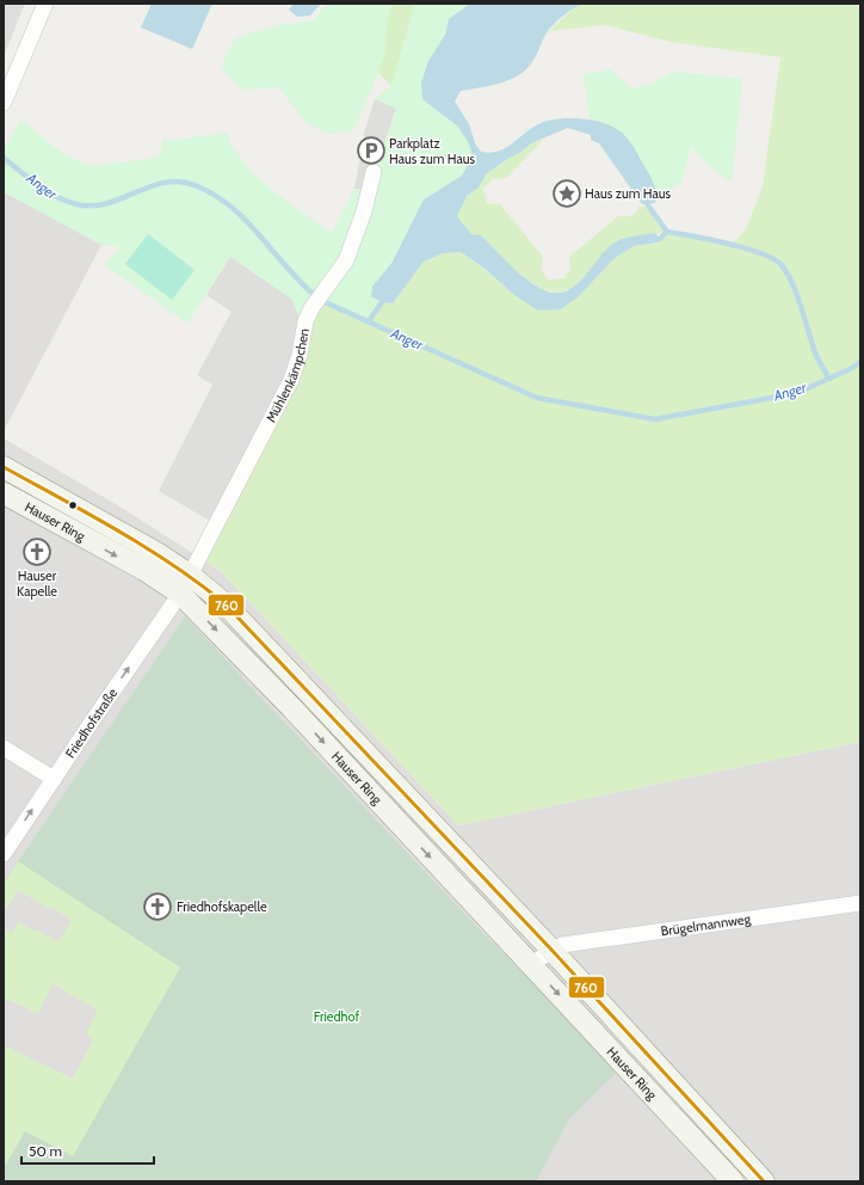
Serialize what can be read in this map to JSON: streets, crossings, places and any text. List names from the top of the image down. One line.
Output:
{"streets":{"main road":["Hauser Ring"],"street":["Mühlenkämpchen","Friedhofstraße","Brügelmannweg"]},"crossings":[["Mühlenkämpchen","Hauser Ring"],["Mühlenkämpchen","Friedhofstraße"],["Hauser Ring","Friedhofstraße"],["Hauser Ring","Brügelmannweg"]],"one_way":["Friedhofstraße"],"water":["Anger"],"parks":["Friedhof"],"places":{"parking":["Parkplatz Haus zum Haus"],"place":["Haus zum Haus"],"church":["Hauser Kapelle","Friedhofskapelle"]},"lines":["transit line 760"],"scale_bar":"50 m"}
